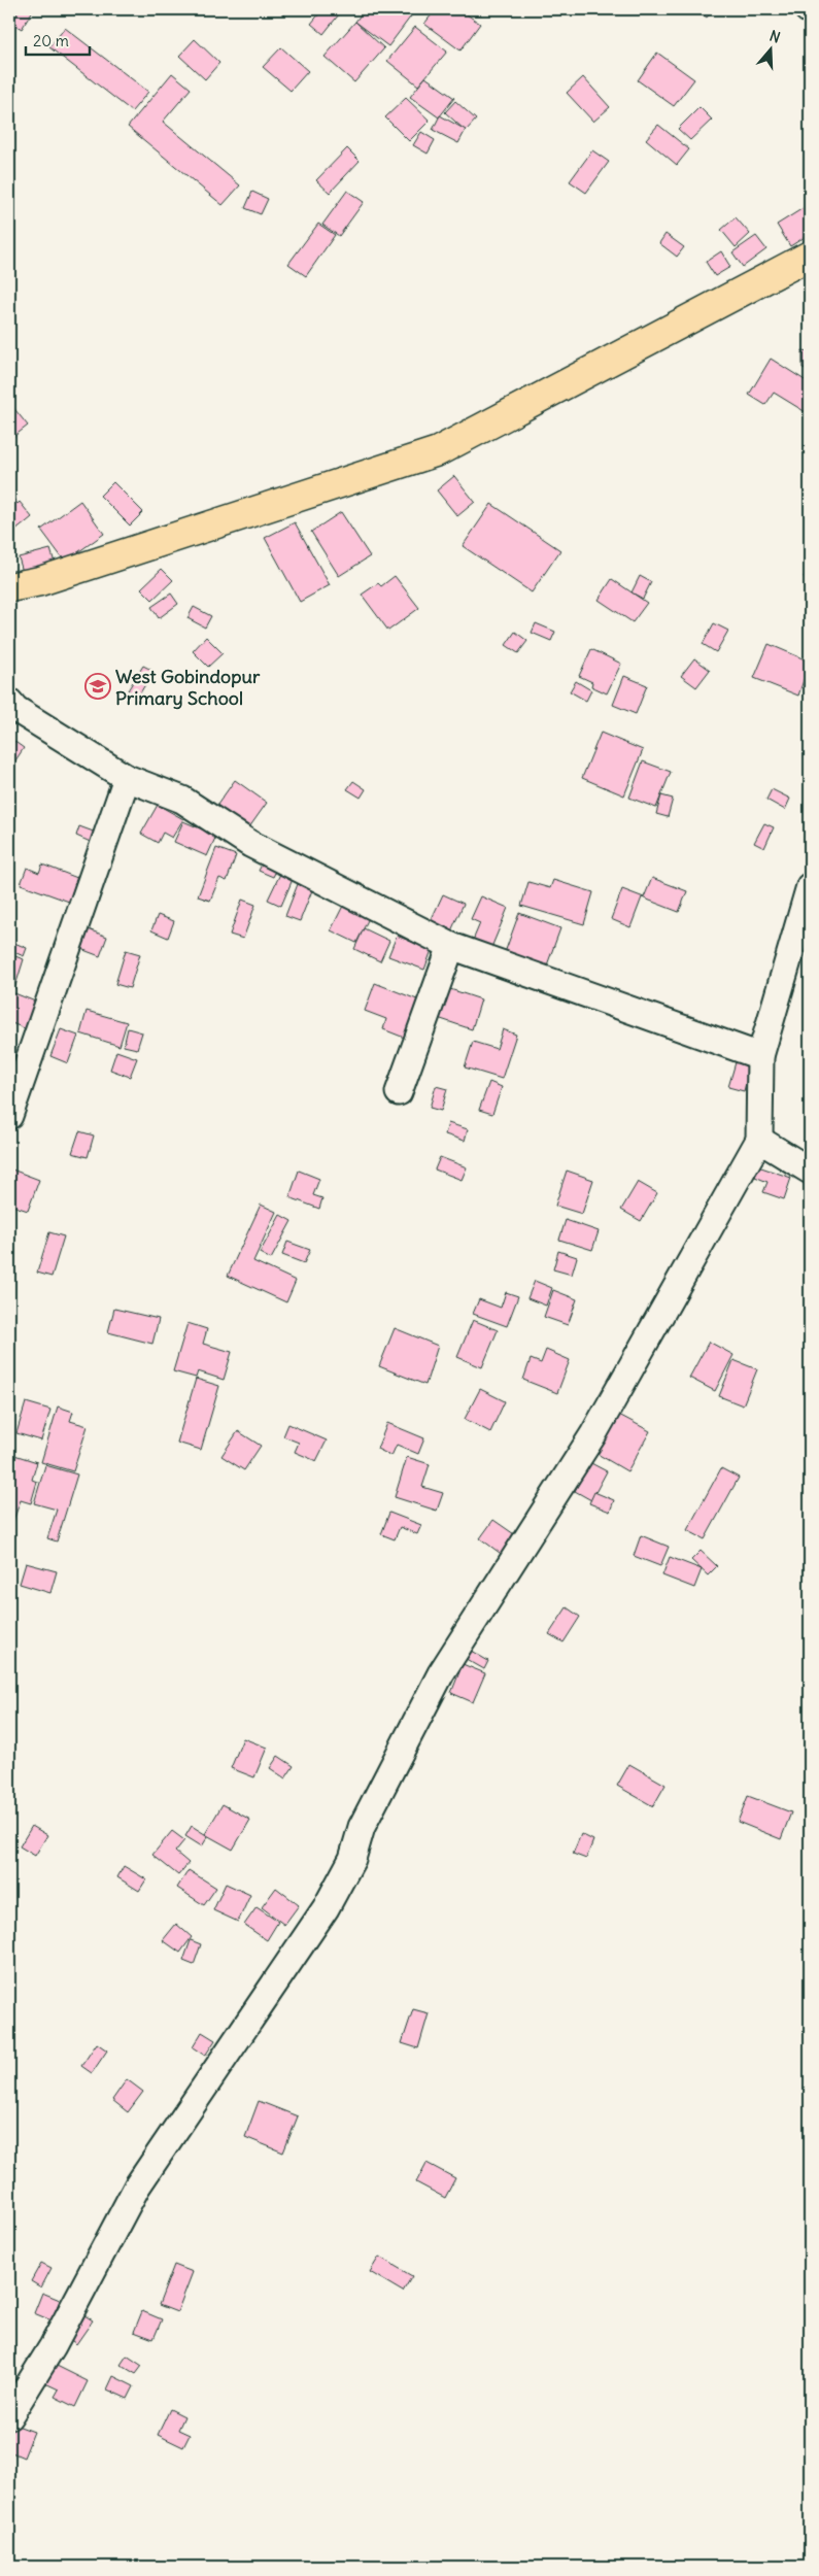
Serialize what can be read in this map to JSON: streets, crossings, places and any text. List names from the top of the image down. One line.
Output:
{"places":{"school or university":["West Gobindopur Primary School"]},"scale_bar":"20 m","north":"top"}
